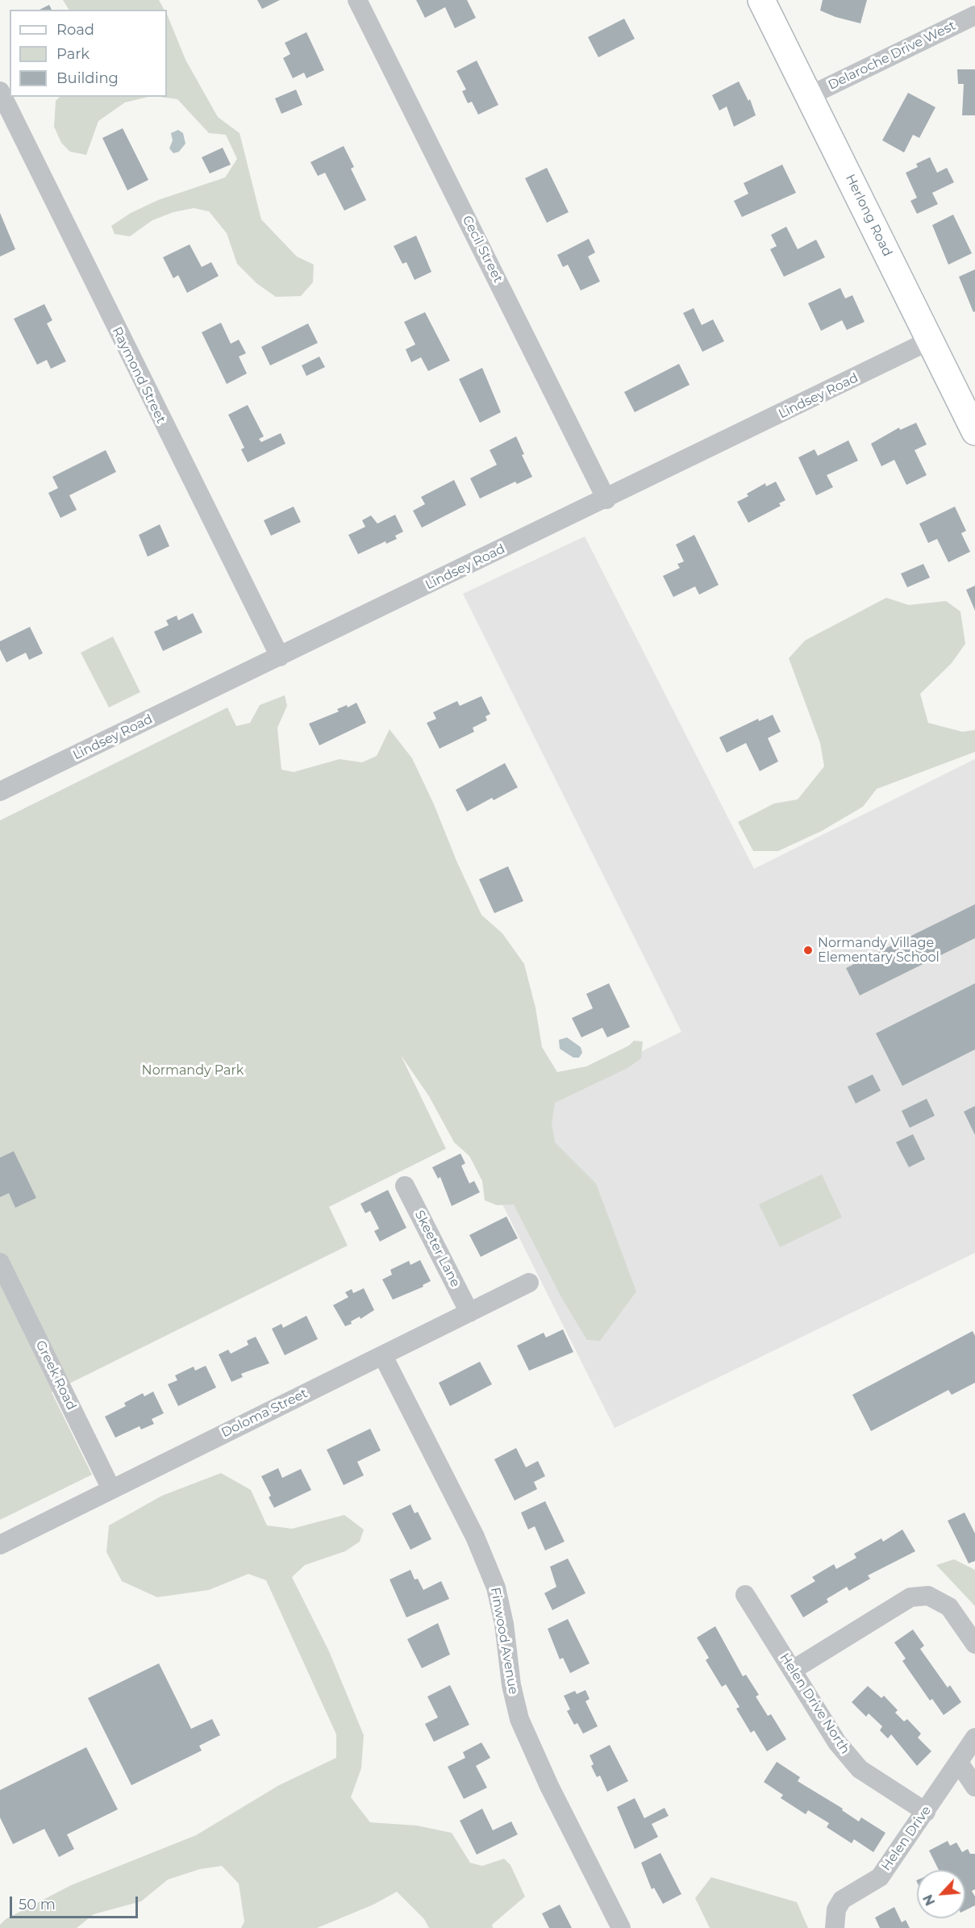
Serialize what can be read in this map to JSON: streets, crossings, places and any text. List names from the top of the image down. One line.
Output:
{"streets":{"street":["Delaroche Drive West","Herlong Road","Cecil Street","Raymond Street","Lindsey Road","Skeeter Lane","Greek Road","Doloma Street","Finwood Avenue","Helen Drive North","Helen Drive"]},"crossings":[["Delaroche Drive West","Herlong Road"],["Herlong Road","Lindsey Road"],["Cecil Street","Lindsey Road"],["Raymond Street","Lindsey Road"],["Skeeter Lane","Doloma Street"],["Greek Road","Doloma Street"],["Doloma Street","Finwood Avenue"],["Helen Drive North","Helen Drive"]],"parks":["Normandy Park"],"places":["Normandy Village Elementary School"],"legend":["Road","Park","Building"],"scale_bar":"50 m","north":"bottom left"}
